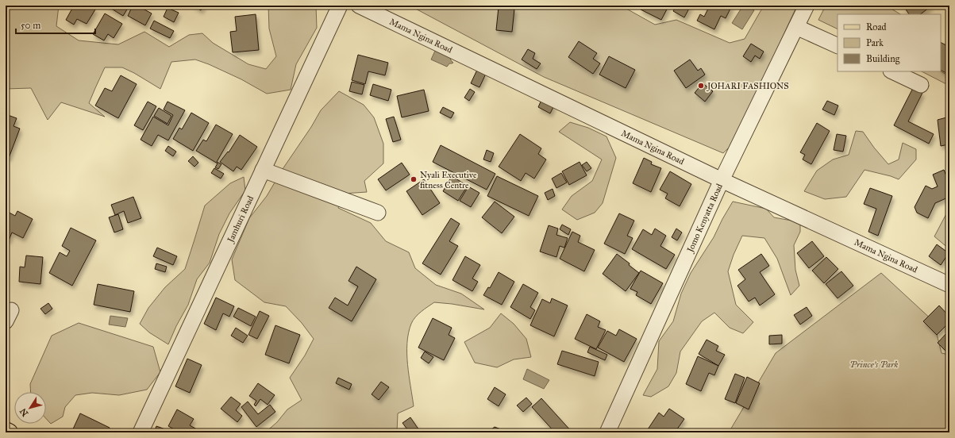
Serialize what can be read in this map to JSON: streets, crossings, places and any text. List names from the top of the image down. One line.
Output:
{"streets":{"street":["Mama Ngina Road","Jomo Kenyatta Road","Jamhuri Road"]},"crossings":[["Mama Ngina Road","Jomo Kenyatta Road"]],"parks":["Prince's Park"],"places":["JOHARI FASHIONS","Nyali Executive fitness Centre"],"legend":["Road","Park","Building"],"scale_bar":"50 m","north":"bottom left"}
